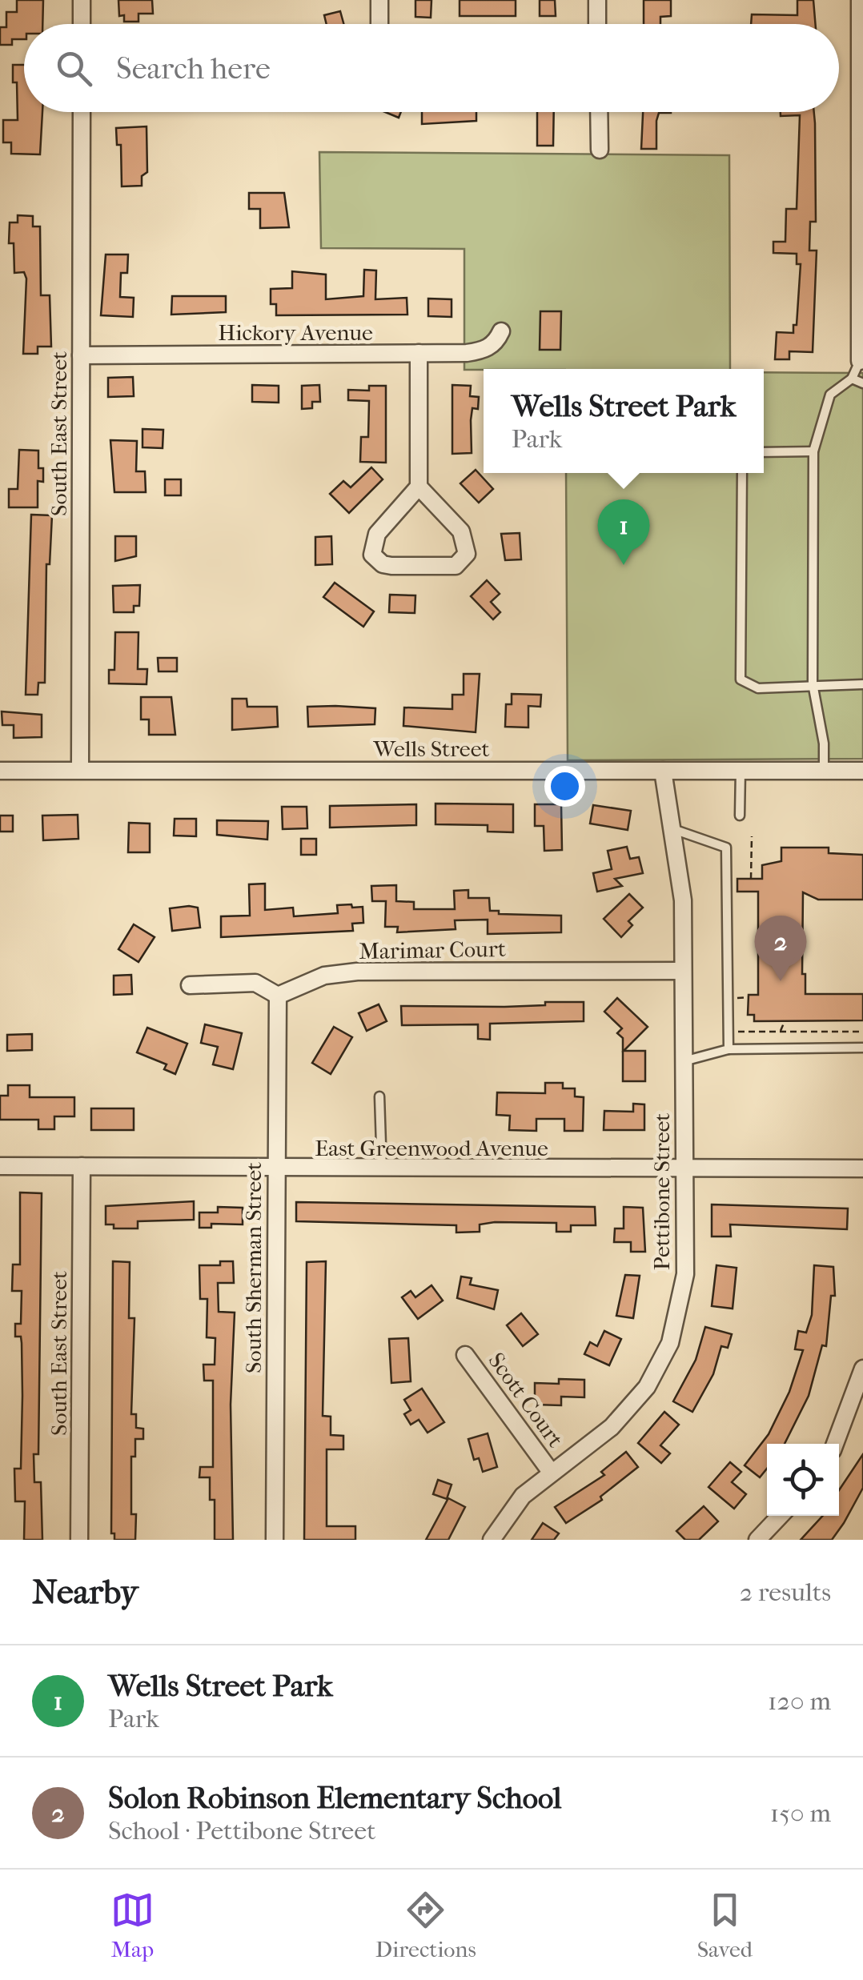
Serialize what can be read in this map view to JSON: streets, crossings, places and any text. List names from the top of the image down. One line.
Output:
{"streets":{"street":["Hickory Avenue","South East Street","Wells Street","Marimar Court","East Greenwood Avenue","Pettibone Street","South Sherman Street","Scott Court"]},"crossings":[["Hickory Avenue","South East Street"],["South East Street","Wells Street"],["South East Street","East Greenwood Avenue"],["Wells Street","Pettibone Street"],["Marimar Court","Pettibone Street"],["Marimar Court","South Sherman Street"],["East Greenwood Avenue","Pettibone Street"],["East Greenwood Avenue","South Sherman Street"],["Pettibone Street","Scott Court"]],"page":{"search":"Search here","popup":["Wells Street Park","Park"],"pins":["1","2"],"heading":["Nearby","2 results"],"list":[{"mark":"1","name":"Wells Street Park","note":"Park","value":"120 m"},{"mark":"2","name":"Solon Robinson Elementary School","note":"School · Pettibone Street","value":"150 m"}],"nav":["Map","Directions","Saved"]}}
